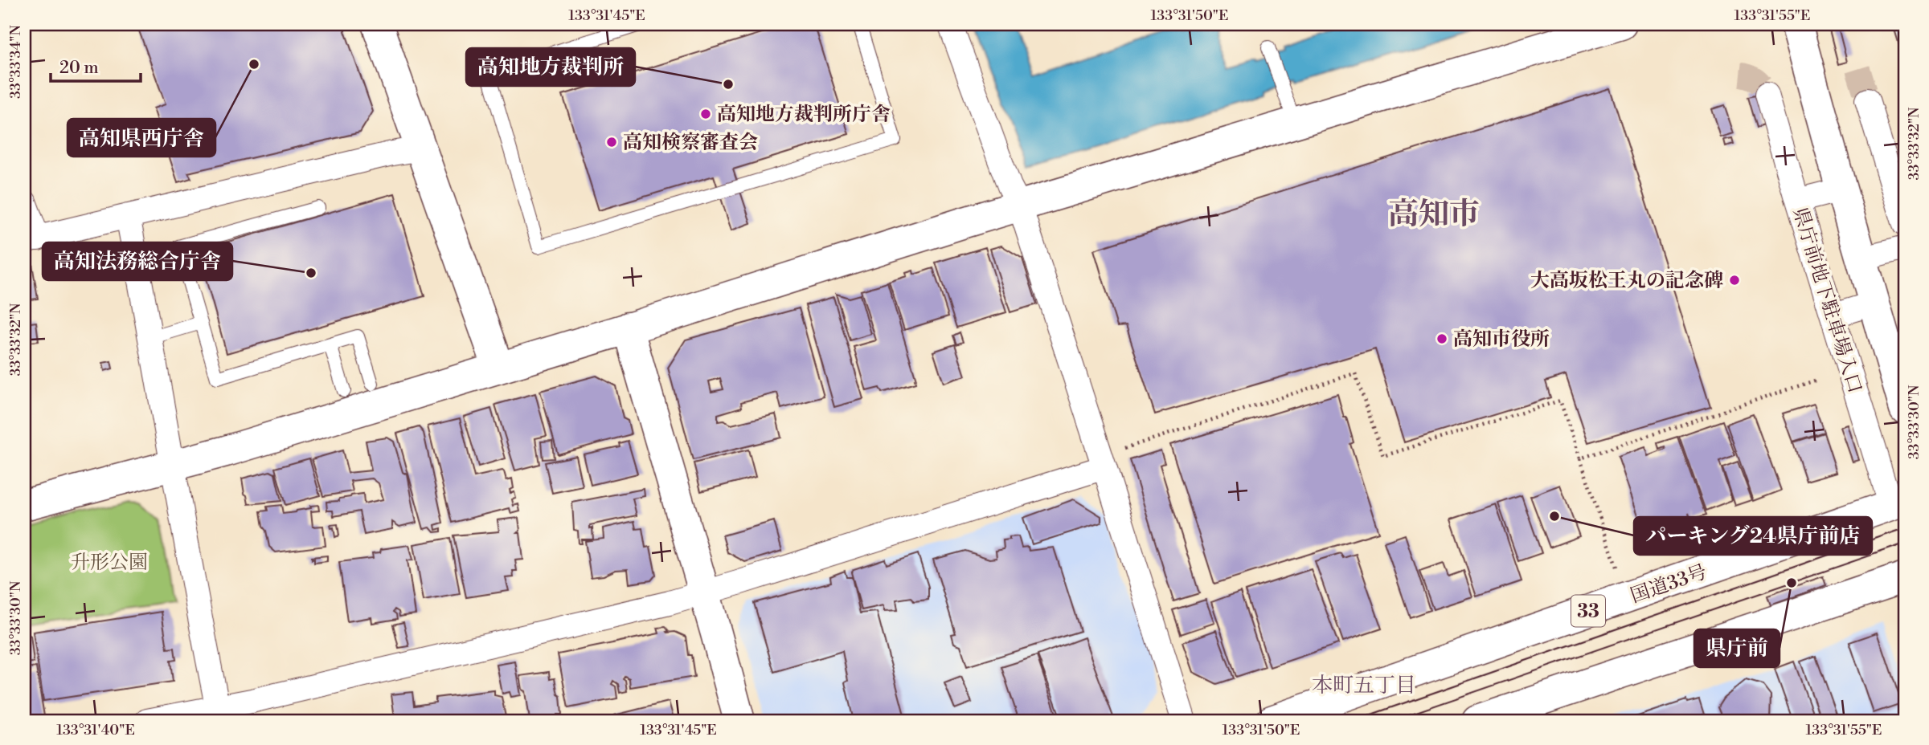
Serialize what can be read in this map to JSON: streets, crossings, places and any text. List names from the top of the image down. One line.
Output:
{"streets":{"main road":["国道33号","33"],"street":["県庁前地下駐車場入口"]},"crossings":[["県庁前地下駐車場入口","国道33号"]],"districts":["高知市","本町五丁目"],"parks":["升形公園"],"places":["高知県西庁舎","高知地方裁判所","高知地方裁判所庁舎","高知検察審査会","高知法務総合庁舎","大高坂松王丸の記念碑","高知市役所","パーキング24県庁前店","県庁前"],"scale_bar":"20 m","coordinates":["133°31'45\"E","133°31'50\"E","133°31'55\"E","33°33'34\"N","33°33'32\"N","33°33'30\"N","133°31'40\"E"]}
